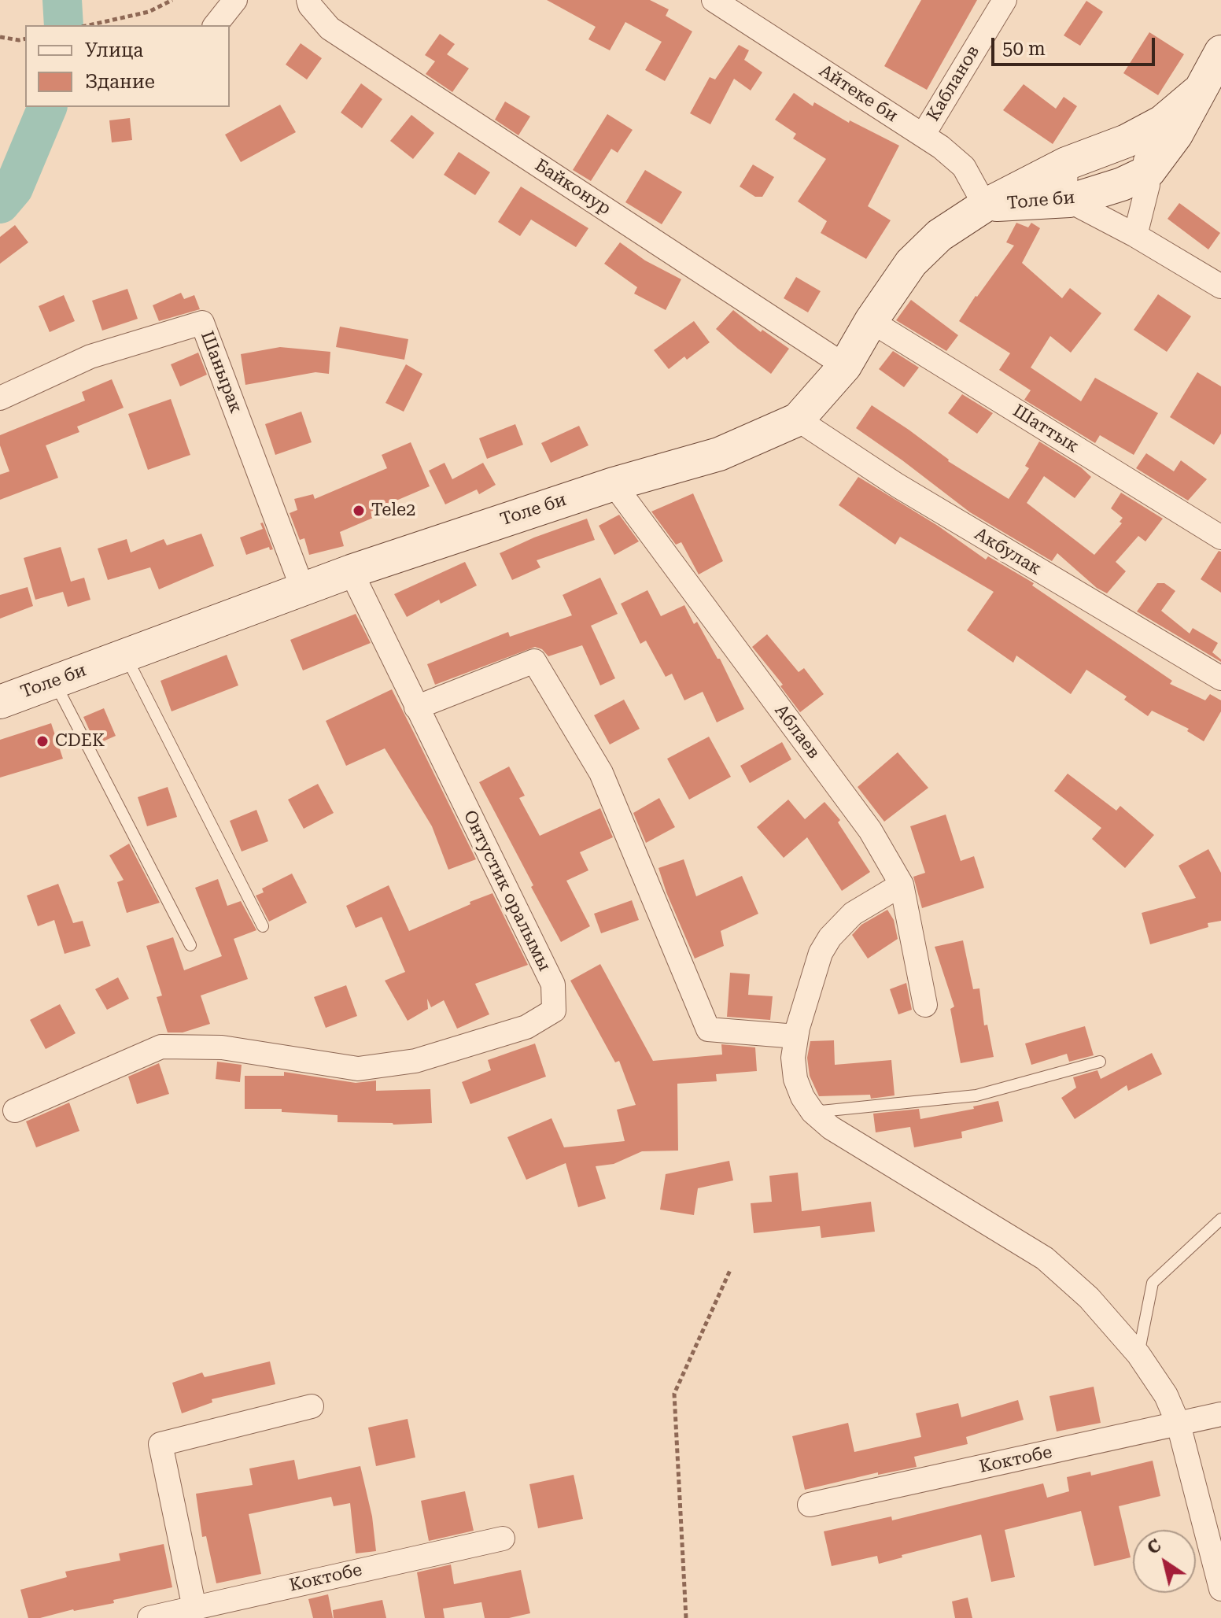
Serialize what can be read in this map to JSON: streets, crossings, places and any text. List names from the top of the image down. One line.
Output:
{"streets":{"main road":["Толе би"],"street":["Кабланов","Айтеке би","Байконур","Шанырак","Шаттык","Акбулак","Аблаев","Онтустик оралымы","Коктобе"]},"crossings":[["Кабланов","Айтеке би"],["Айтеке би","Толе би"],["Байконур","Толе би"],["Толе би","Шанырак"],["Толе би","Шаттык"],["Толе би","Акбулак"],["Толе би","Аблаев"],["Толе би","Онтустик оралымы"]],"places":["Tele2","CDEK"],"legend":["Улица","Здание"],"scale_bar":"50 m","north":"top left"}
